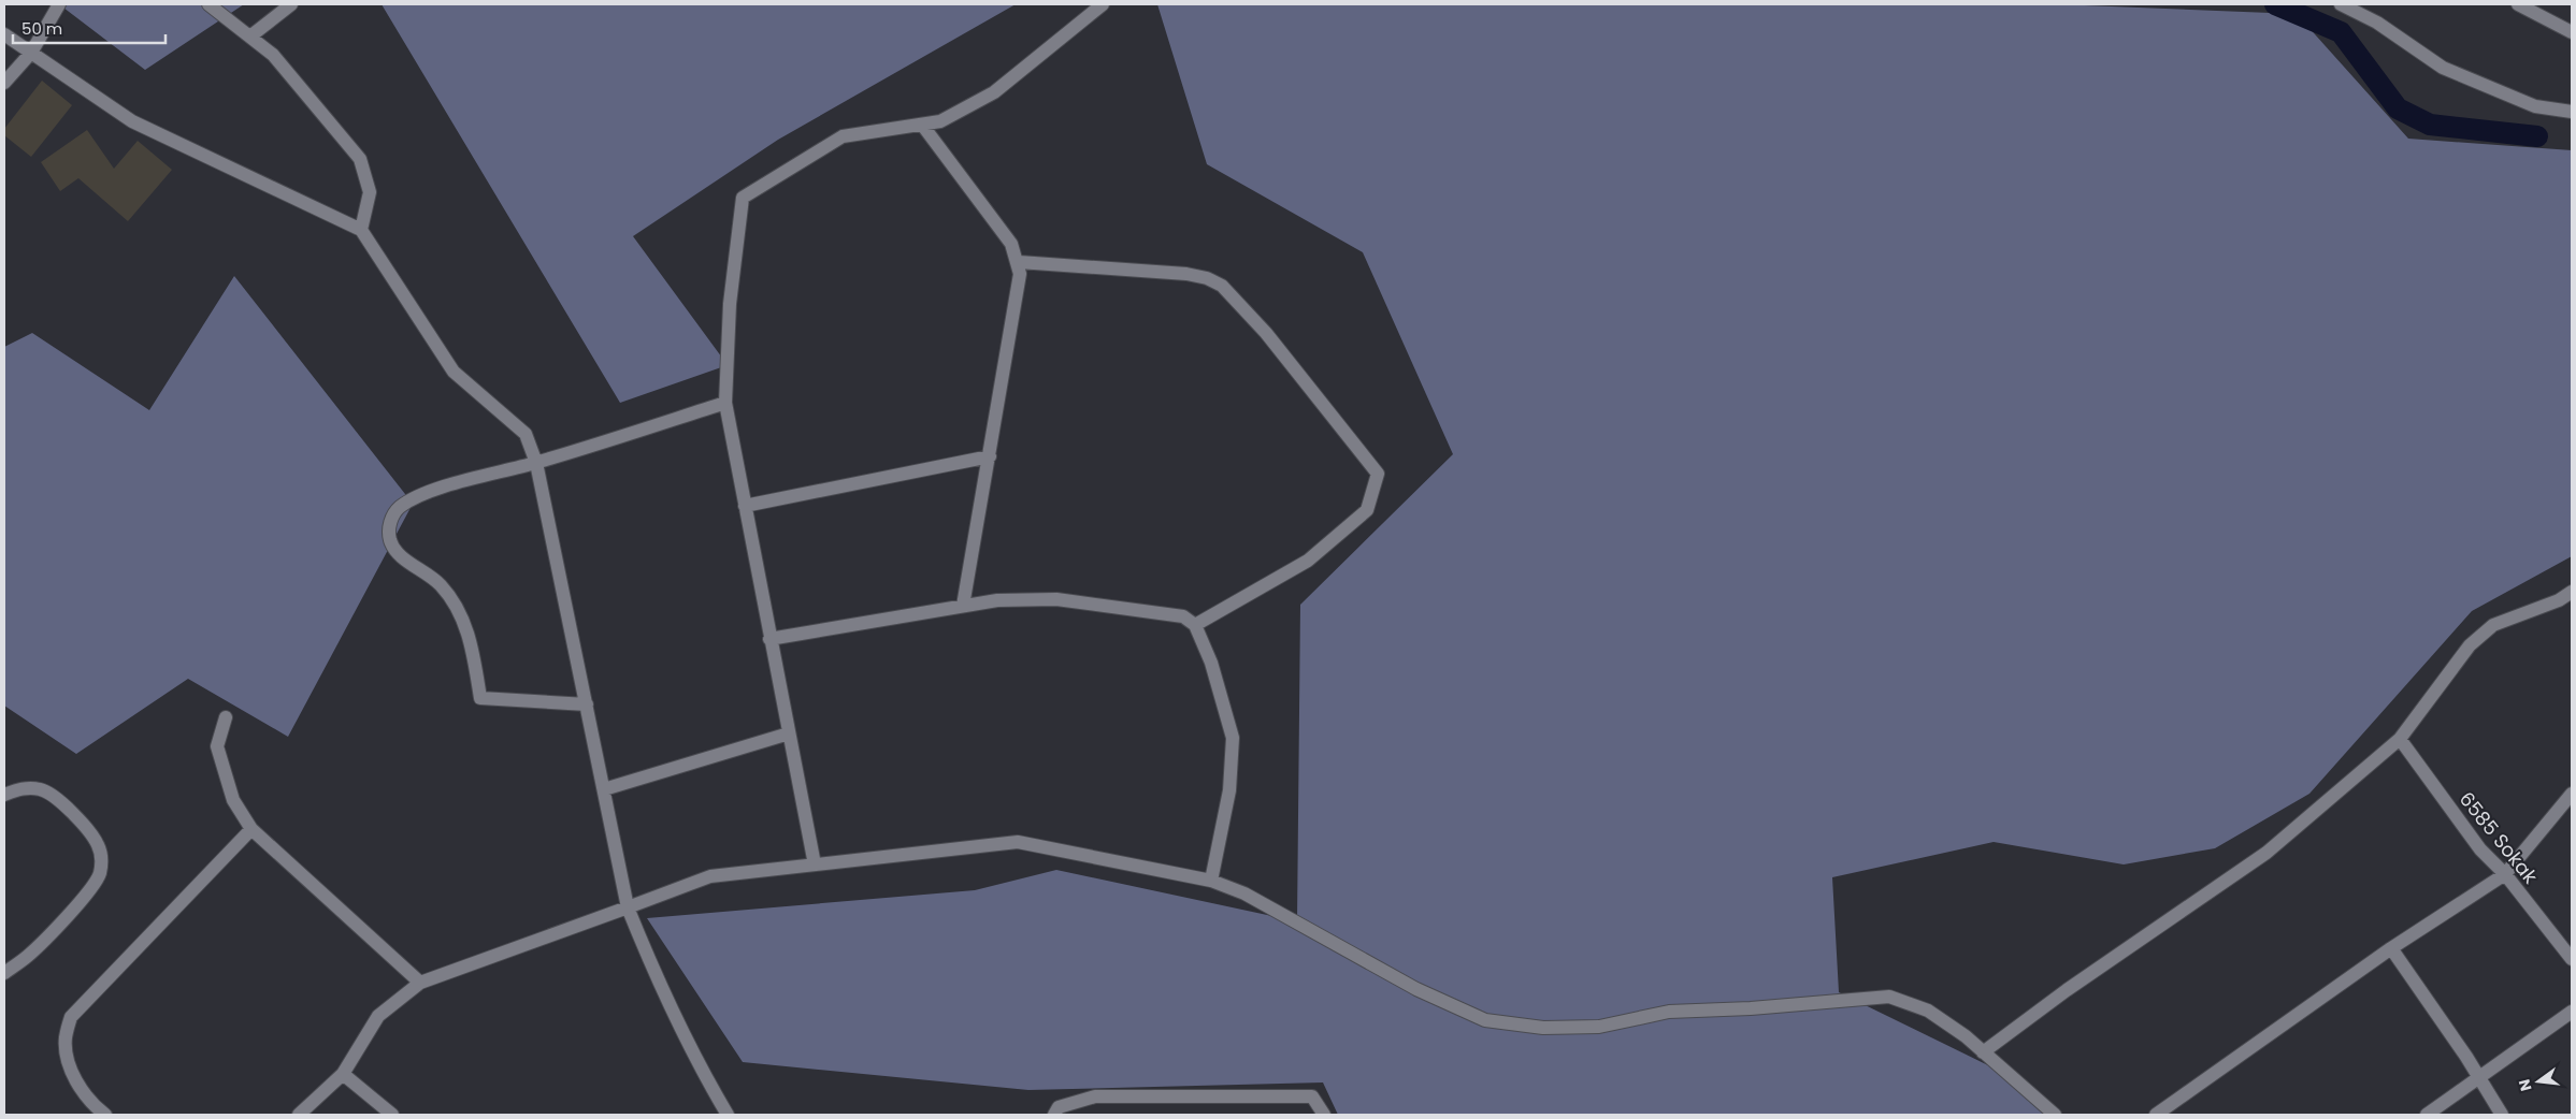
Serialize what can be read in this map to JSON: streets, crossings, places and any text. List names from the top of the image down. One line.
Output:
{"streets":{"street":["6585 Sokak"]},"scale_bar":"50 m","north":"left"}
